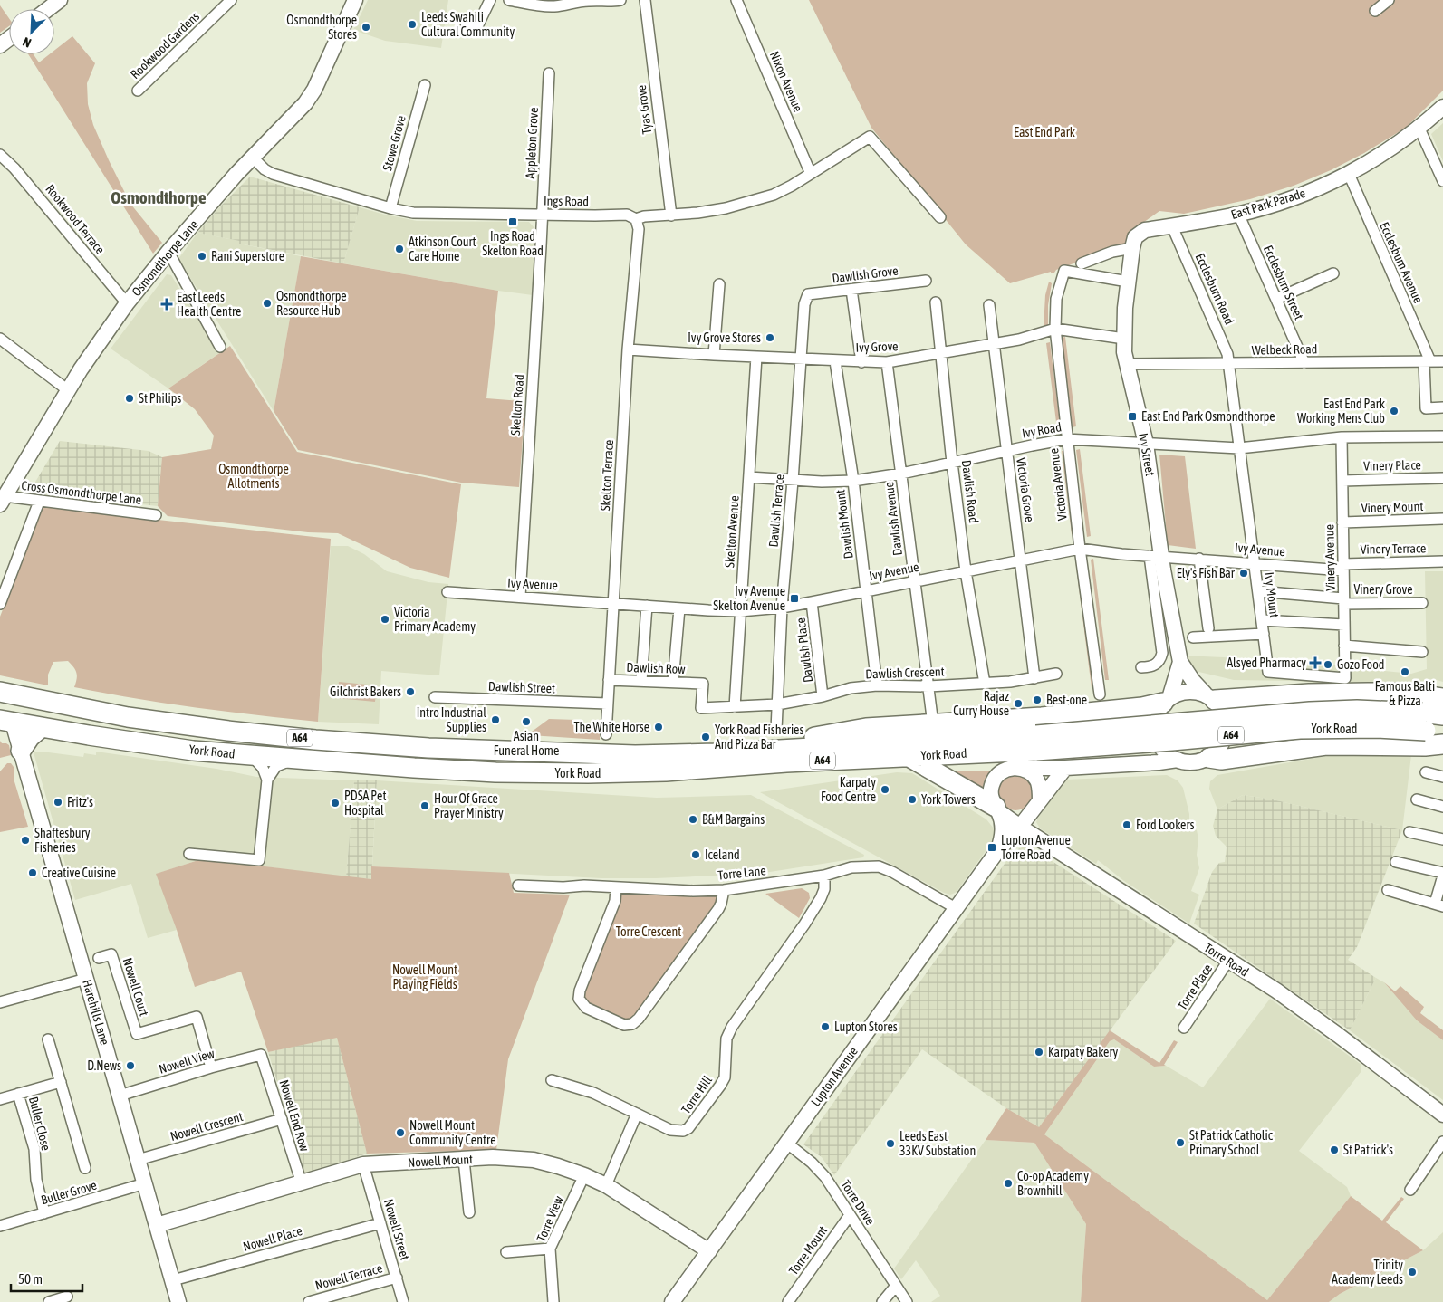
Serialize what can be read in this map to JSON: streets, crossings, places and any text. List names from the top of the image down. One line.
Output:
{"streets":{"highway":["York Road","A64"],"street":["Rookwood Gardens","Nixon Avenue","Tyas Grove","Stowe Grove","Appleton Grove","Ings Road","East Park Parade","Rookwood Terrace","Osmondthorpe Lane","Ecclesburn Avenue","Dawlish Grove","Ecclesburn Street","Ecclesburn Road","Ivy Grove","Welbeck Road","Skelton Road","Ivy Road","Ivy Street","Vinery Place","Skelton Terrace","Victoria Avenue","Victoria Grove","Dawlish Road","Cross Osmondthorpe Lane","Vinery Mount","Dawlish Terrace","Dawlish Avenue","Dawlish Mount","Skelton Avenue","Vinery Terrace","Ivy Avenue","Vinery Avenue","Vinery Grove","Ivy Mount","Dawlish Place","Dawlish Row","Dawlish Crescent","Dawlish Street","Torre Lane","Torre Road","Nowell Court","Torre Place","Harehills Lane","Nowell View","Lupton Avenue","Torre Hill","Nowell End Row","Buller Close","Nowell Crescent","Nowell Mount","Buller Grove","Torre Drive","Torre View","Nowell Street","Nowell Place","Torre Mount","Nowell Terrace"]},"crossings":[["Nixon Avenue","Ings Road"],["Tyas Grove","Ings Road"],["Stowe Grove","Ings Road"],["Appleton Grove","Ings Road"],["Appleton Grove","Skelton Road"],["Ings Road","Osmondthorpe Lane"],["Ings Road","Skelton Road"],["Ings Road","Skelton Terrace"],["East Park Parade","Ecclesburn Avenue"],["East Park Parade","Ecclesburn Street"],["East Park Parade","Ecclesburn Road"],["East Park Parade","Ivy Street"],["Rookwood Terrace","Osmondthorpe Lane"],["Osmondthorpe Lane","Cross Osmondthorpe Lane"],["Ecclesburn Avenue","Welbeck Road"],["Dawlish Grove","Dawlish Terrace"],["Ecclesburn Street","Welbeck Road"],["Ecclesburn Road","Welbeck Road"],["Ecclesburn Road","Ivy Mount"],["Ivy Grove","Ivy Street"],["Ivy Grove","Skelton Terrace"],["Ivy Grove","Victoria Avenue"],["Ivy Grove","Victoria Grove"],["Ivy Grove","Dawlish Road"],["Ivy Grove","Dawlish Terrace"],["Ivy Grove","Dawlish Avenue"],["Ivy Grove","Dawlish Mount"],["Ivy Grove","Skelton Avenue"],["Welbeck Road","Ivy Street"],["Welbeck Road","Ivy Mount"],["Skelton Road","Ivy Avenue"],["Ivy Road","Ivy Street"],["Ivy Road","Victoria Avenue"],["Ivy Road","Victoria Grove"],["Ivy Road","Dawlish Road"],["Ivy Road","Dawlish Terrace"],["Ivy Road","Dawlish Avenue"],["Ivy Road","Dawlish Mount"],["Ivy Road","Skelton Avenue"],["Ivy Road","Vinery Avenue"],["Ivy Road","Ivy Mount"],["Ivy Street","Victoria Avenue"],["Ivy Street","Ivy Avenue"],["Vinery Place","Vinery Avenue"],["Skelton Terrace","Ivy Avenue"],["Skelton Terrace","Dawlish Row"],["Skelton Terrace","Dawlish Street"],["Victoria Avenue","Ivy Avenue"],["Victoria Grove","Ivy Avenue"],["Victoria Grove","Dawlish Crescent"],["Dawlish Road","Ivy Avenue"],["Dawlish Road","Dawlish Crescent"],["Vinery Mount","Vinery Avenue"],["Dawlish Terrace","Ivy Avenue"],["Dawlish Terrace","Dawlish Crescent"],["Dawlish Avenue","Ivy Avenue"],["Dawlish Avenue","Dawlish Crescent"],["Dawlish Mount","Ivy Avenue"],["Dawlish Mount","Dawlish Crescent"],["Skelton Avenue","Ivy Avenue"],["Skelton Avenue","Dawlish Crescent"],["Vinery Terrace","Ivy Avenue"],["Vinery Terrace","Vinery Avenue"],["Ivy Avenue","Vinery Avenue"],["Ivy Avenue","Ivy Mount"],["Ivy Avenue","Dawlish Place"],["Vinery Avenue","Vinery Grove"],["Vinery Avenue","Ivy Mount"],["Vinery Grove","Ivy Mount"],["Dawlish Place","Dawlish Crescent"],["Dawlish Row","Dawlish Crescent"],["York Road","Harehills Lane"],["Torre Lane","Lupton Avenue"],["Torre Lane","Torre Hill"],["Torre Road","Torre Place"],["Torre Road","Lupton Avenue"],["Nowell Court","Nowell View"],["Harehills Lane","Nowell View"],["Harehills Lane","Nowell Crescent"],["Harehills Lane","Nowell Mount"],["Harehills Lane","Buller Grove"],["Harehills Lane","Nowell Place"],["Nowell View","Nowell End Row"],["Lupton Avenue","Nowell Mount"],["Lupton Avenue","Torre Drive"],["Nowell End Row","Nowell Crescent"],["Nowell End Row","Nowell Mount"],["Buller Close","Buller Grove"],["Nowell Mount","Torre View"],["Nowell Mount","Nowell Street"],["Torre Drive","Torre Mount"],["Nowell Street","Nowell Place"],["Nowell Street","Nowell Terrace"]],"districts":["Osmondthorpe"],"parks":["East End Park","Osmondthorpe Allotments","Torre Crescent","Nowell Mount Playing Fields"],"places":{"other":["Leeds Swahili Cultural Community","Osmondthorpe Stores","Atkinson Court Care Home","Rani Superstore","Osmondthorpe Resource Hub","Ivy Grove Stores","St Philips","East End Park Working Mens Club","Ely's Fish Bar","Victoria Primary Academy","Gozo Food","Famous Balti & Pizza","Gilchrist Bakers","Best-one","Rajaz Curry House","Intro Industrial Supplies","Asian Funeral Home","The White Horse","York Road Fisheries And Pizza Bar","Karpaty Food Centre","York Towers","Fritz's","PDSA Pet Hospital","Hour Of Grace Prayer Ministry","B&M Bargains","Ford Lookers","Shaftesbury Fisheries","Iceland","Creative Cuisine","Lupton Stores","Karpaty Bakery","D.News","Nowell Mount Community Centre","St Patrick Catholic Primary School","Leeds East 33KV Substation","St Patrick's","Co-op Academy Brownhill","Trinity Academy Leeds"],"transit":["Ings Road Skelton Road","East End Park Osmondthorpe","Ivy Avenue Skelton Avenue","Lupton Avenue Torre Road"],"health":["East Leeds Health Centre","Alsyed Pharmacy"]},"scale_bar":"50 m","north":"bottom left"}
